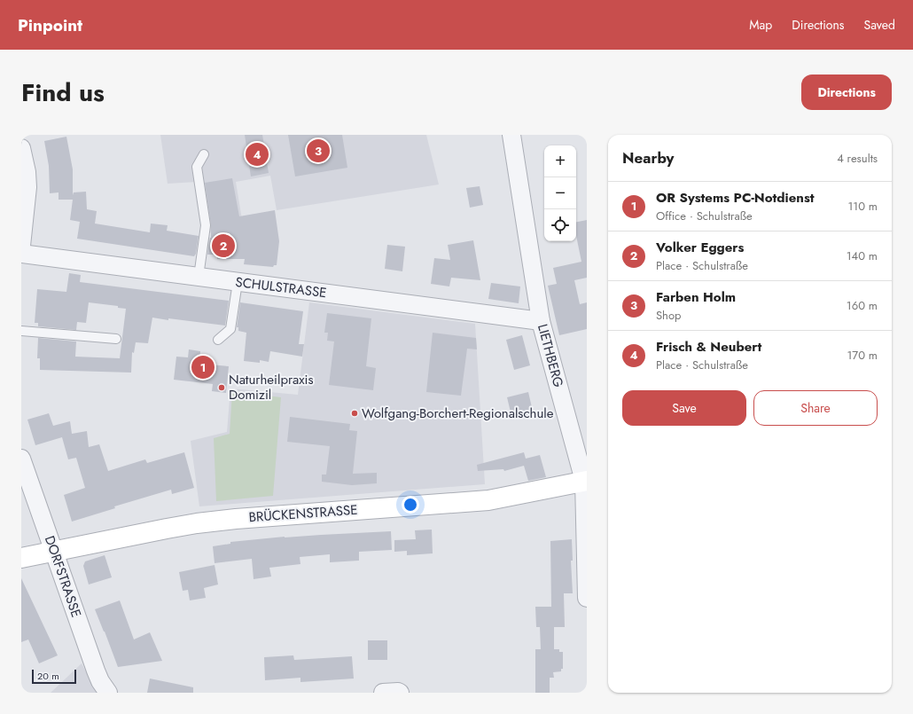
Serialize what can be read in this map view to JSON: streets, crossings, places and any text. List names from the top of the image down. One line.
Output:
{"streets":{"street":["SCHULSTRASSE","LIETHBERG","BRÜCKENSTRASSE","DORFSTRASSE"]},"crossings":[["SCHULSTRASSE","LIETHBERG"],["LIETHBERG","BRÜCKENSTRASSE"],["BRÜCKENSTRASSE","DORFSTRASSE"]],"places":["Naturheilpraxis Domizil","Wolfgang-Borchert-Regionalschule"],"scale_bar":"20 m","page":{"header":"Pinpoint","nav":["Map","Directions","Saved"],"title":"Find us","buttons":["Directions",["Save","Share"]],"heading":["Nearby","4 results"],"pins":["3","4","2","1"],"map_buttons":["+","−"],"list":[{"mark":"1","name":"OR Systems PC-Notdienst","note":"Office · Schulstraße","value":"110 m"},{"mark":"2","name":"Volker Eggers","note":"Place · Schulstraße","value":"140 m"},{"mark":"3","name":"Farben Holm","note":"Shop","value":"160 m"},{"mark":"4","name":"Frisch & Neubert","note":"Place · Schulstraße","value":"170 m"}],"scale":"20 m"}}
